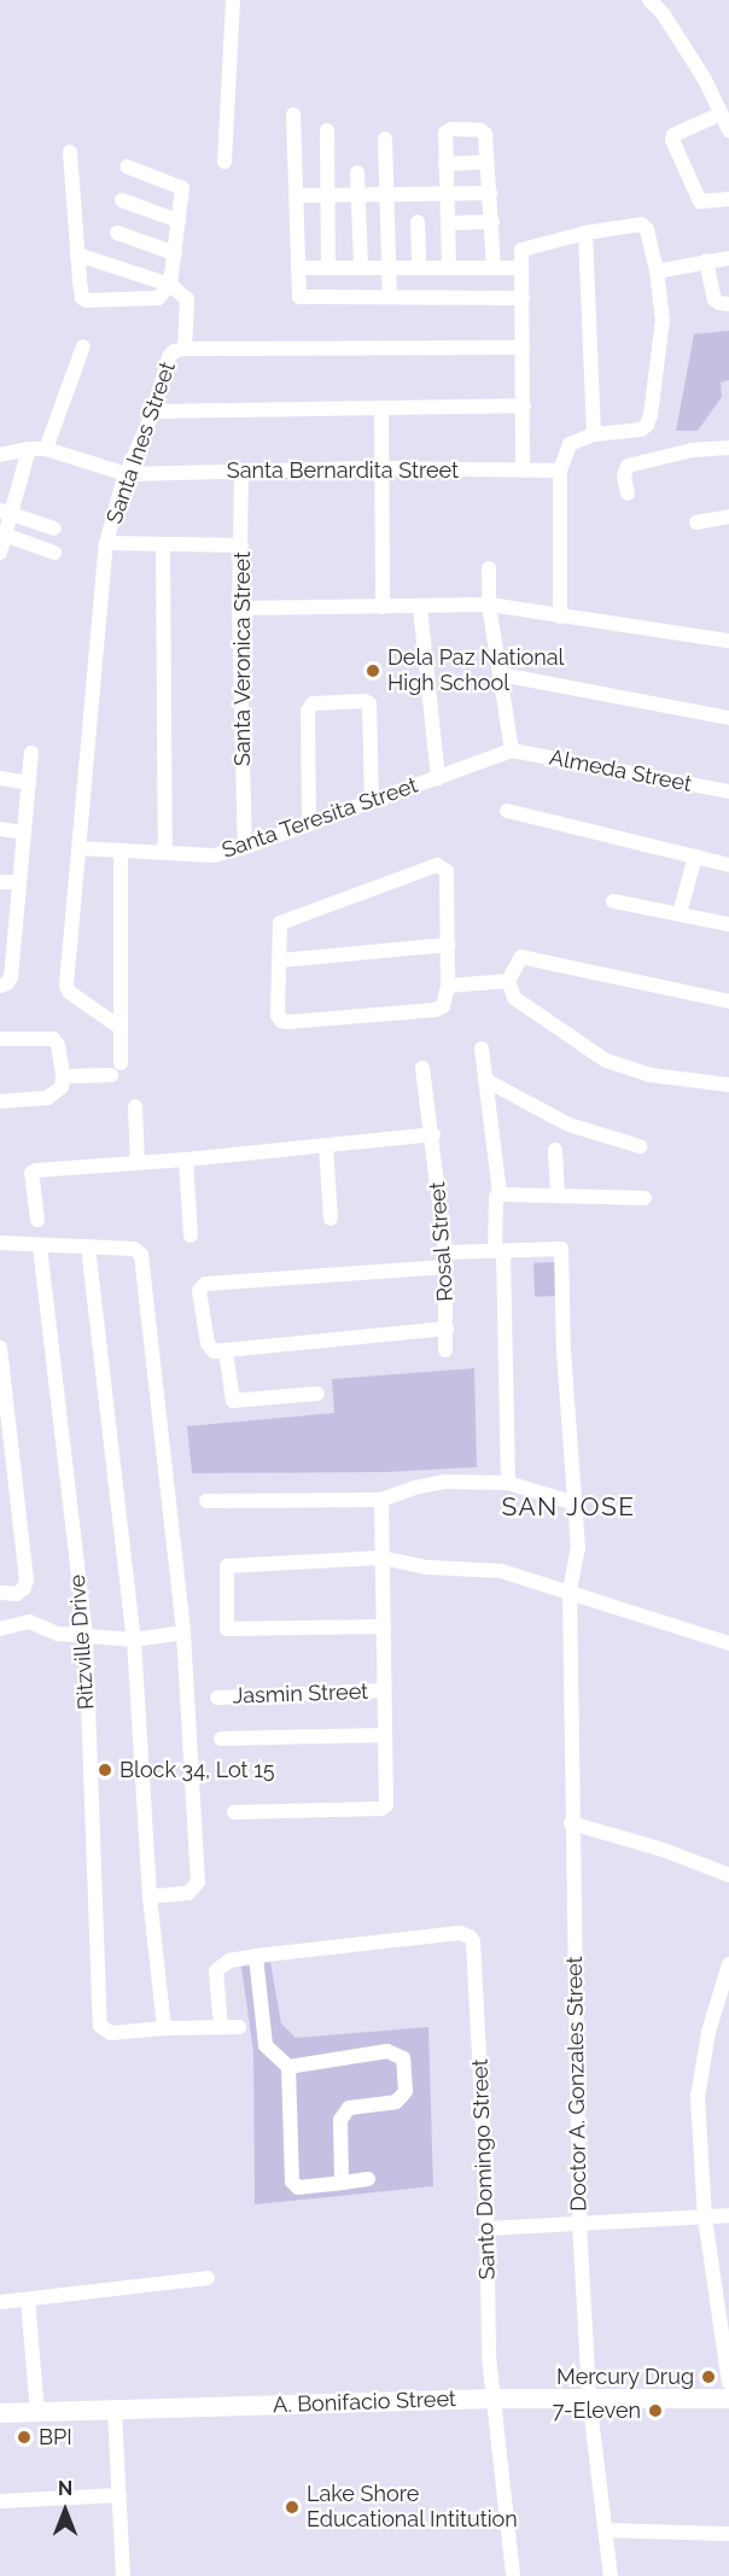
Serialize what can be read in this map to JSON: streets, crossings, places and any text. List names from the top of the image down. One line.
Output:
{"streets":{"main road":["A. Bonifacio Street"],"street":["Santa Ines Street","Santa Bernardita Street","Santa Veronica Street","Almeda Street","Santa Teresita Street","Rosal Street","Ritzville Drive","Jasmin Street","Doctor A. Gonzales Street","Santo Domingo Street"]},"crossings":[["Santa Ines Street","Santa Bernardita Street"],["Santa Ines Street","Santa Teresita Street"],["Santa Bernardita Street","Santa Veronica Street"],["Santa Veronica Street","Santa Teresita Street"],["Almeda Street","Santa Teresita Street"],["Doctor A. Gonzales Street","A. Bonifacio Street"],["Santo Domingo Street","A. Bonifacio Street"]],"districts":["SAN JOSE"],"places":["Dela Paz National High School","Block 34, Lot 15","Mercury Drug","7-Eleven","BPI","Lake Shore Educational Intitution"],"north":"top"}
